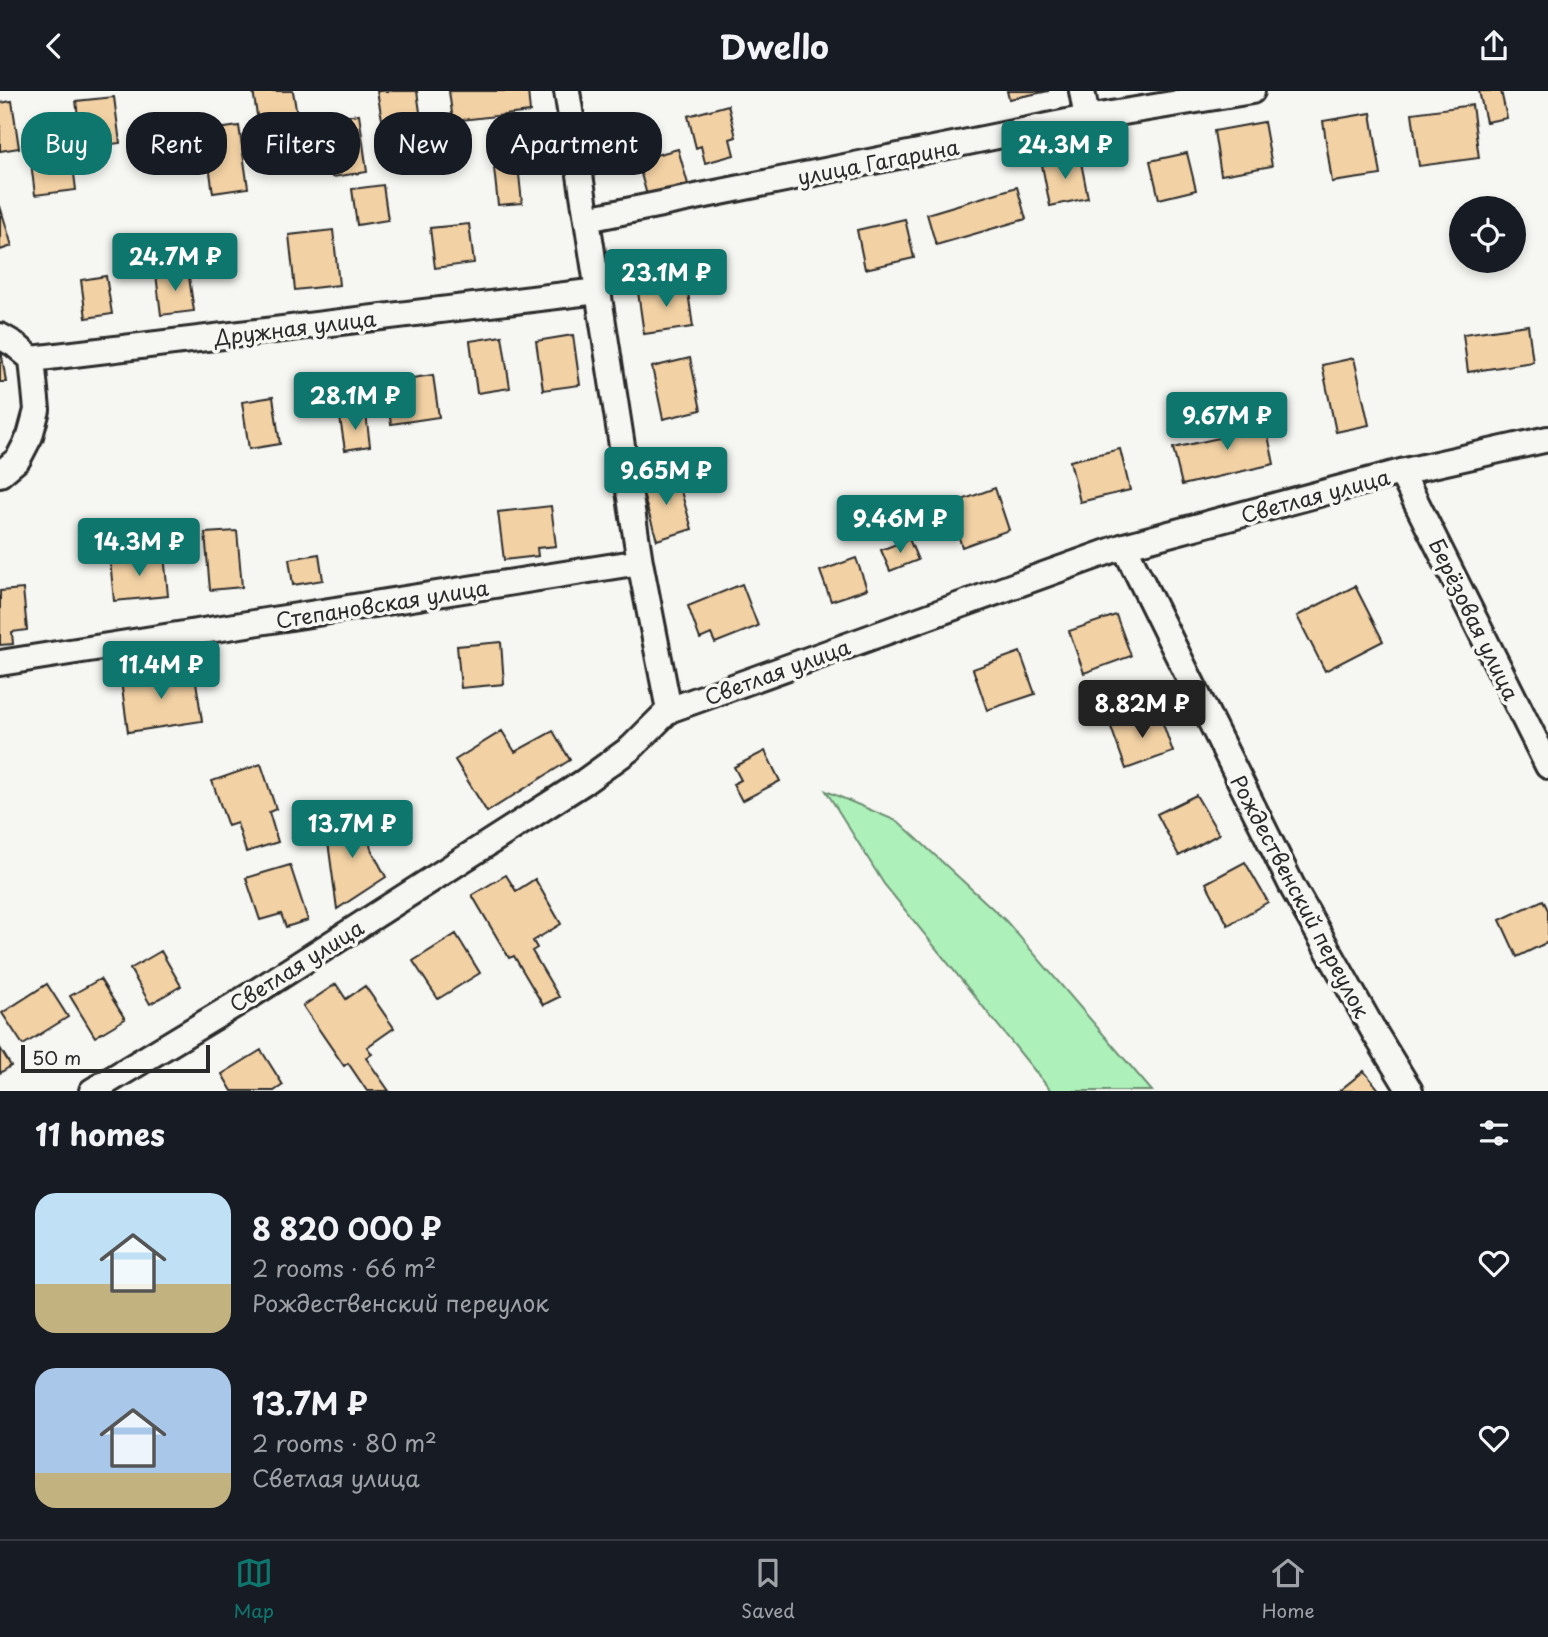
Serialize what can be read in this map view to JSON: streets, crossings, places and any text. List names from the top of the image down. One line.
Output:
{"streets":{"street":["улица Гагарина","Дружная улица","Светлая улица","Степановская улица","Берёзовая улица","Рождественский переулок"]},"crossings":[["Светлая улица","Берёзовая улица"],["Светлая улица","Рождественский переулок"]],"scale_bar":"50 m","page":{"header":"Dwello","chip":["Buy","Rent","Filters","New","Apartment"],"price":["24.3M ₽","24.7M ₽","23.1M ₽","28.1M ₽","9.67M ₽","9.65M ₽","9.46M ₽","14.3M ₽","11.4M ₽","8.82M ₽","13.7M ₽"],"scale":"50 m","heading":"11 homes","list":[{"name":"8 820 000 ₽","note":"2 rooms · 66 m² · Рождественский переулок"},{"name":"13.7M ₽","note":"2 rooms · 80 m² · Светлая улица"}],"tabs":["Map","Saved","Home"]}}
